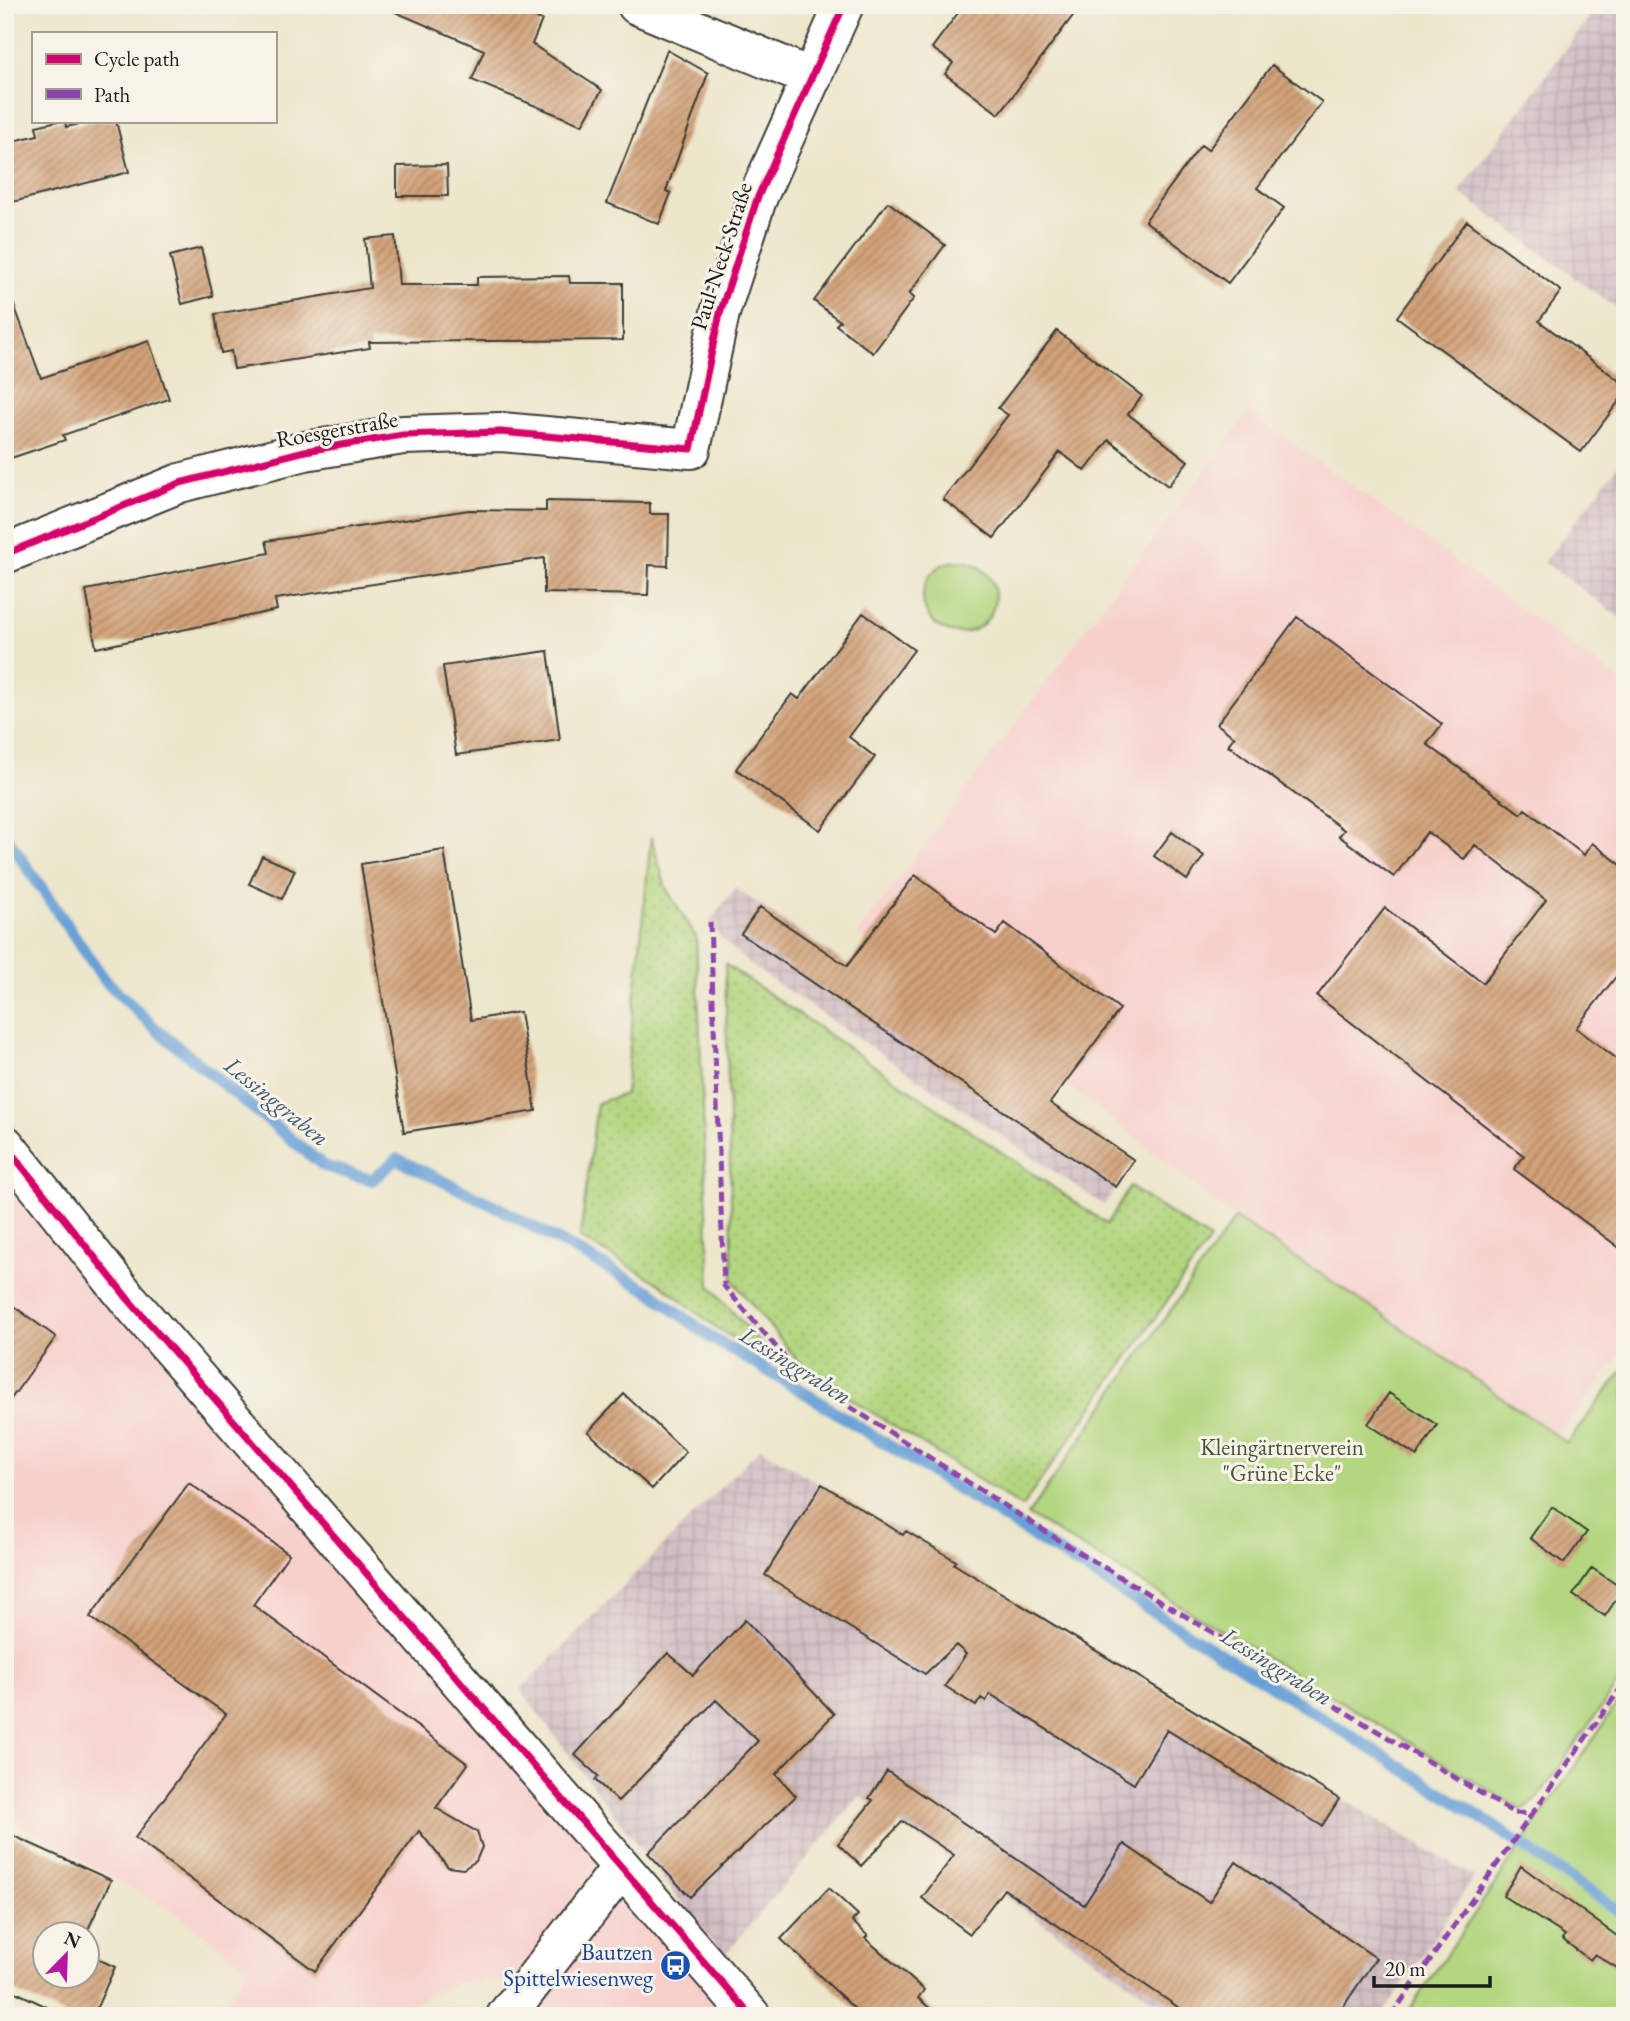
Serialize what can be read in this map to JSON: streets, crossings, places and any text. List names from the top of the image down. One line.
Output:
{"streets":{"street":["Paul-Neck-Straße","Roesgerstraße"]},"crossings":[["Paul-Neck-Straße","Roesgerstraße"]],"water":["Lessinggraben"],"parks":["Kleingärtnerverein \"Grüne Ecke\""],"places":{"bus stop":["Bautzen Spittelwiesenweg"]},"legend":["Cycle path","Path"],"scale_bar":"20 m","north":"top right"}
